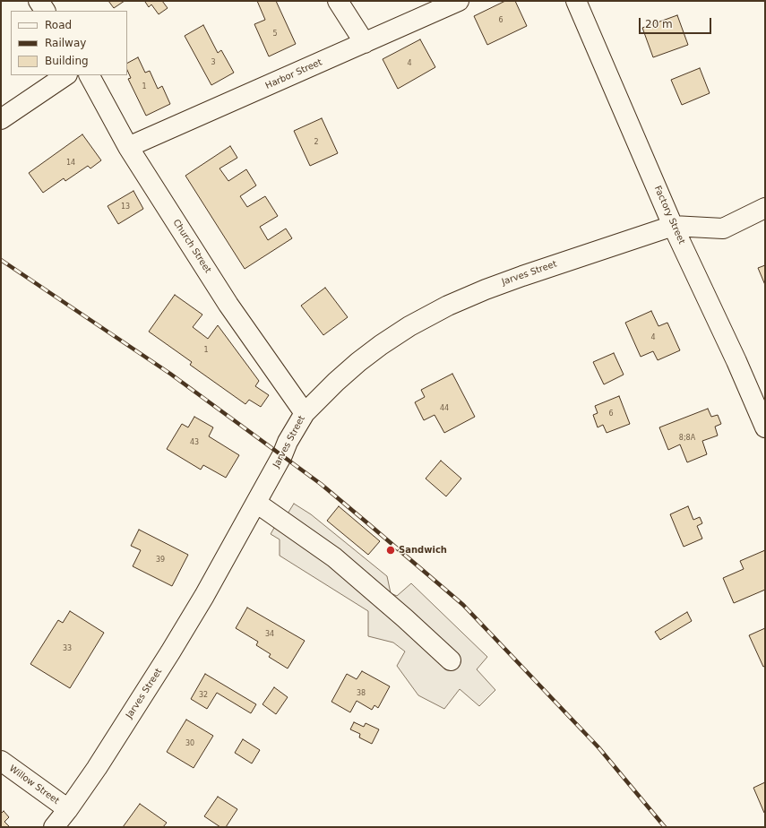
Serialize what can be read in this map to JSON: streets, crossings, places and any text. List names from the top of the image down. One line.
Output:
{"streets":{"street":["Harbor Street","Factory Street","Church Street","Jarves Street","Willow Street"]},"crossings":[["Harbor Street","Church Street"],["Factory Street","Jarves Street"],["Church Street","Jarves Street"],["Jarves Street","Willow Street"]],"places":["Sandwich"],"house_numbers":["6","5","3","4","1","2","14","13","4","1","44","6","8;8A","43","39","34","33","38","32","30"],"legend":["Road","Railway","Building"],"scale_bar":"20 m"}
